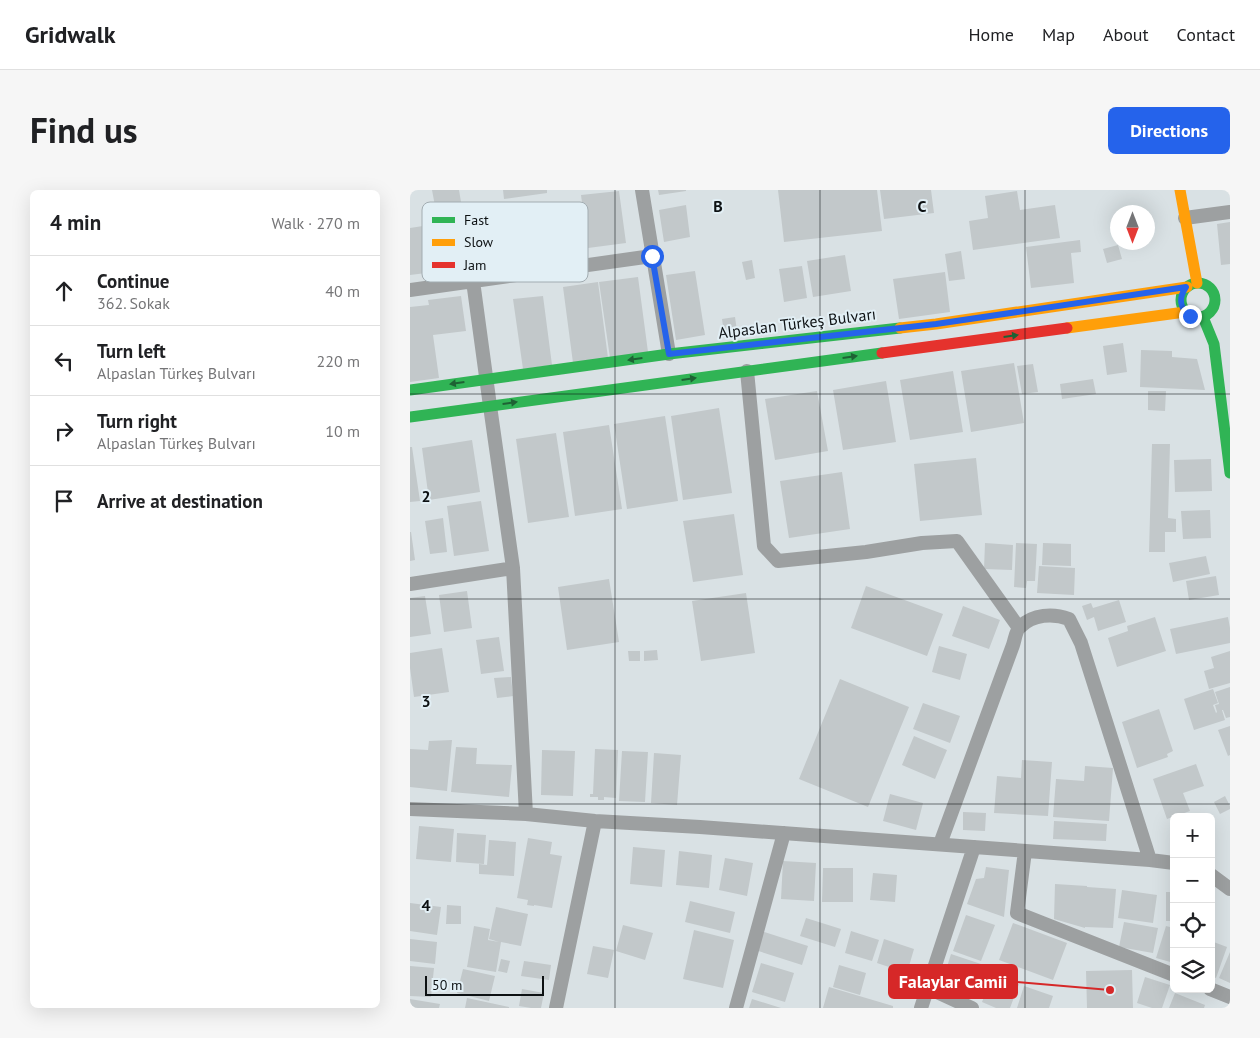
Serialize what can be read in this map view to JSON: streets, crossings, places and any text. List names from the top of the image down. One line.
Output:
{"streets":{"main road":["Alpaslan Türkeş Bulvarı"]},"places":["Falaylar Camii"],"legend":["Fast","Slow","Jam"],"scale_bar":"50 m","north":"bottom","page":{"header":"Gridwalk","nav":["Home","Map","About","Contact"],"title":"Find us","buttons":"Directions","heading":["4 min","Walk · 270 m"],"list":[["Continue","362. Sokak","40 m"],["Turn left","Alpaslan Türkeş Bulvarı","220 m"],["Turn right","Alpaslan Türkeş Bulvarı","10 m"],"Arrive at destination"],"map_buttons":["+","−"],"scale":"50 m"},"grid":{"columns":["B","C"],"rows":["2","3","4"]}}
